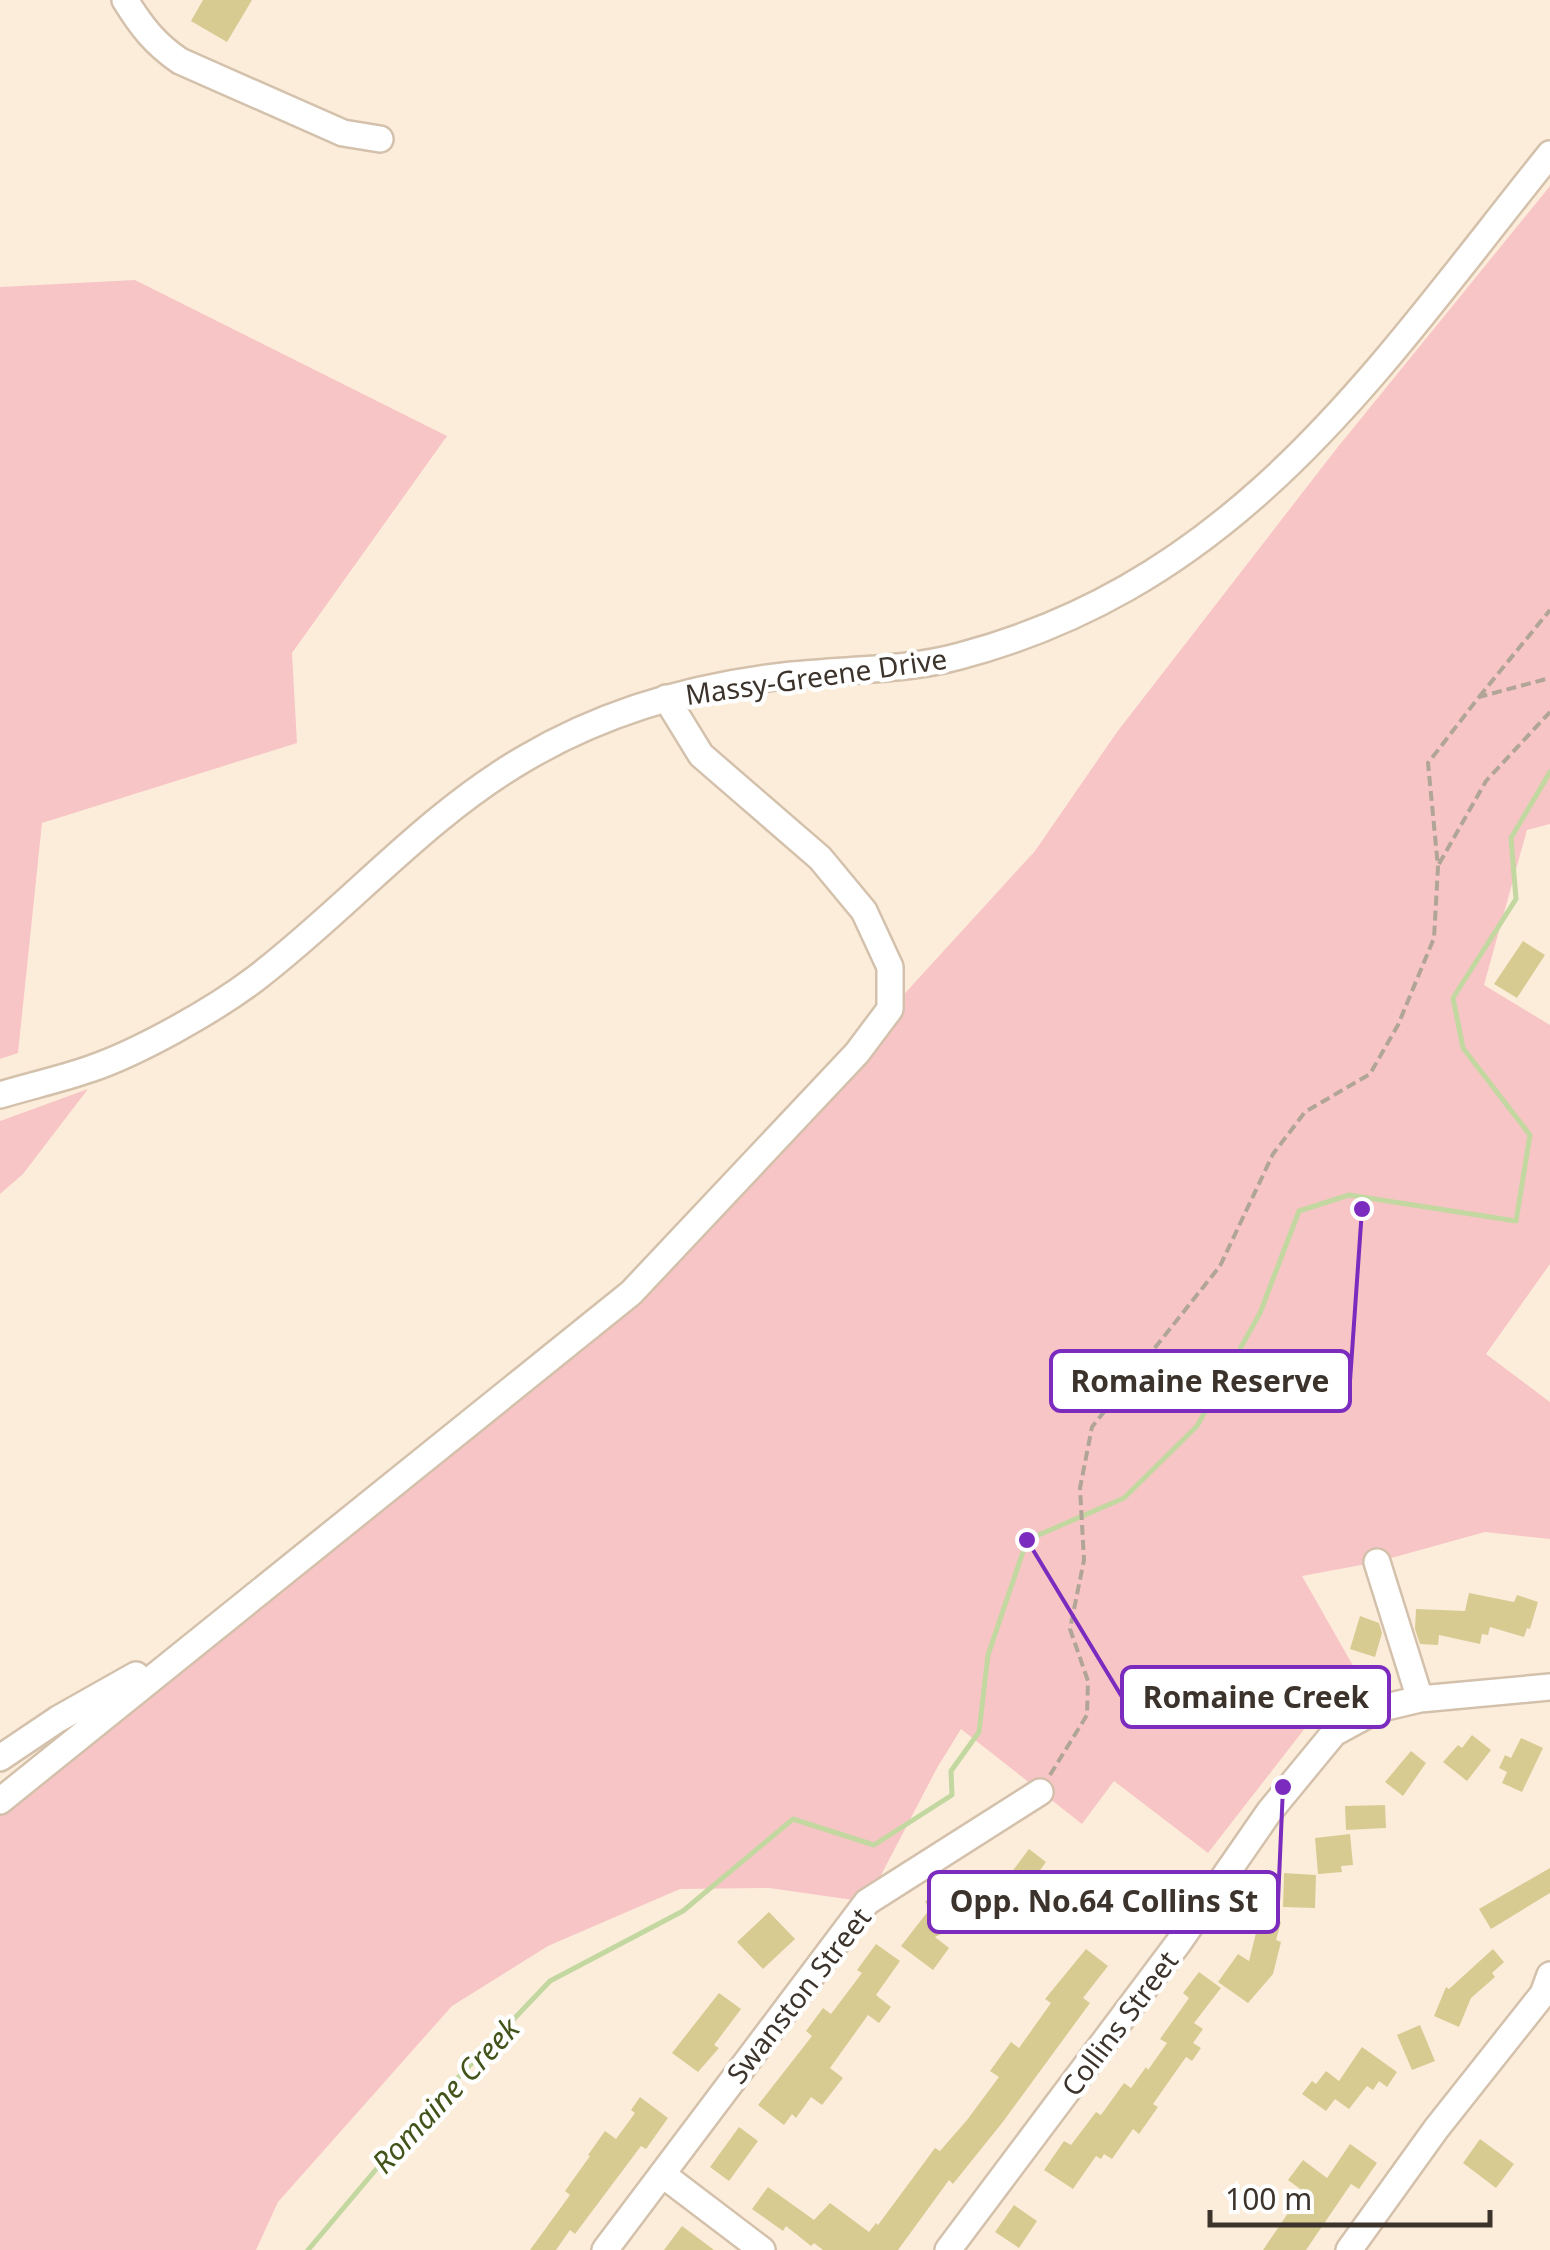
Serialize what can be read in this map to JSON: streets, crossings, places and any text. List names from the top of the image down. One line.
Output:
{"streets":{"street":["Massy-Greene Drive","Swanston Street","Collins Street"]},"water":["Romaine Creek"],"places":["Romaine Reserve","Romaine Creek","Opp. No.64 Collins St"],"scale_bar":"100 m"}
